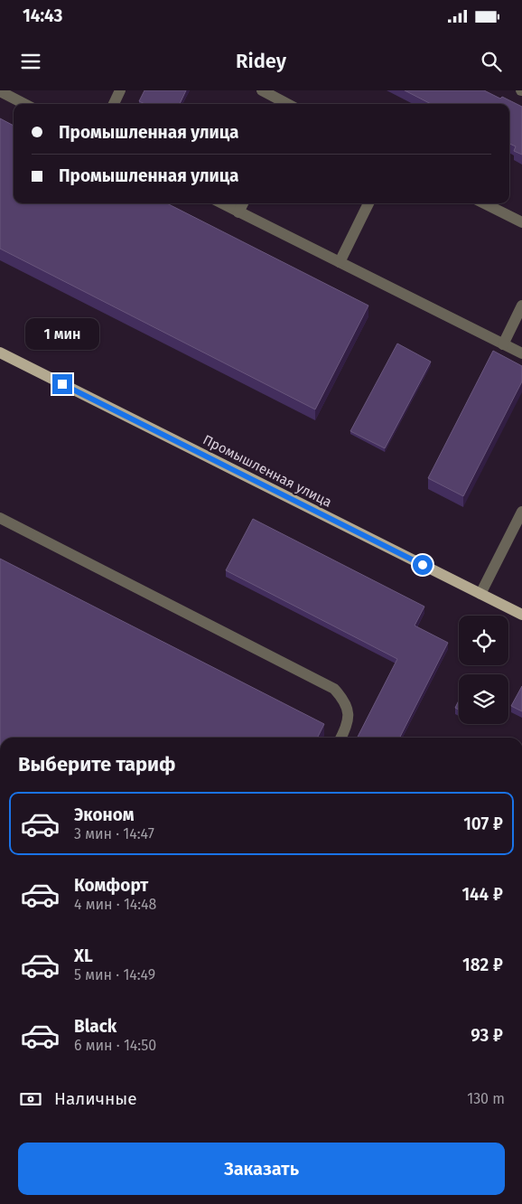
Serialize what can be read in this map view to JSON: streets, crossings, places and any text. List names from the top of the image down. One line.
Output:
{"streets":{"main road":["Промышленная улица"]},"page":{"status":"14:43","header":"Ridey","banner":["Промышленная улица","Промышленная улица"],"bubble":"1 мин","heading":"Выберите тариф","list":[{"name":"Эконом","note":"3 мин · 14:47","value":"107 ₽"},{"name":"Комфорт","note":"4 мин · 14:48","value":"144 ₽"},{"name":"XL","note":"5 мин · 14:49","value":"182 ₽"},{"name":"Black","note":"6 мин · 14:50","value":"93 ₽"}],"pay":["Наличные","130 m"],"buttons":"Заказать"}}
